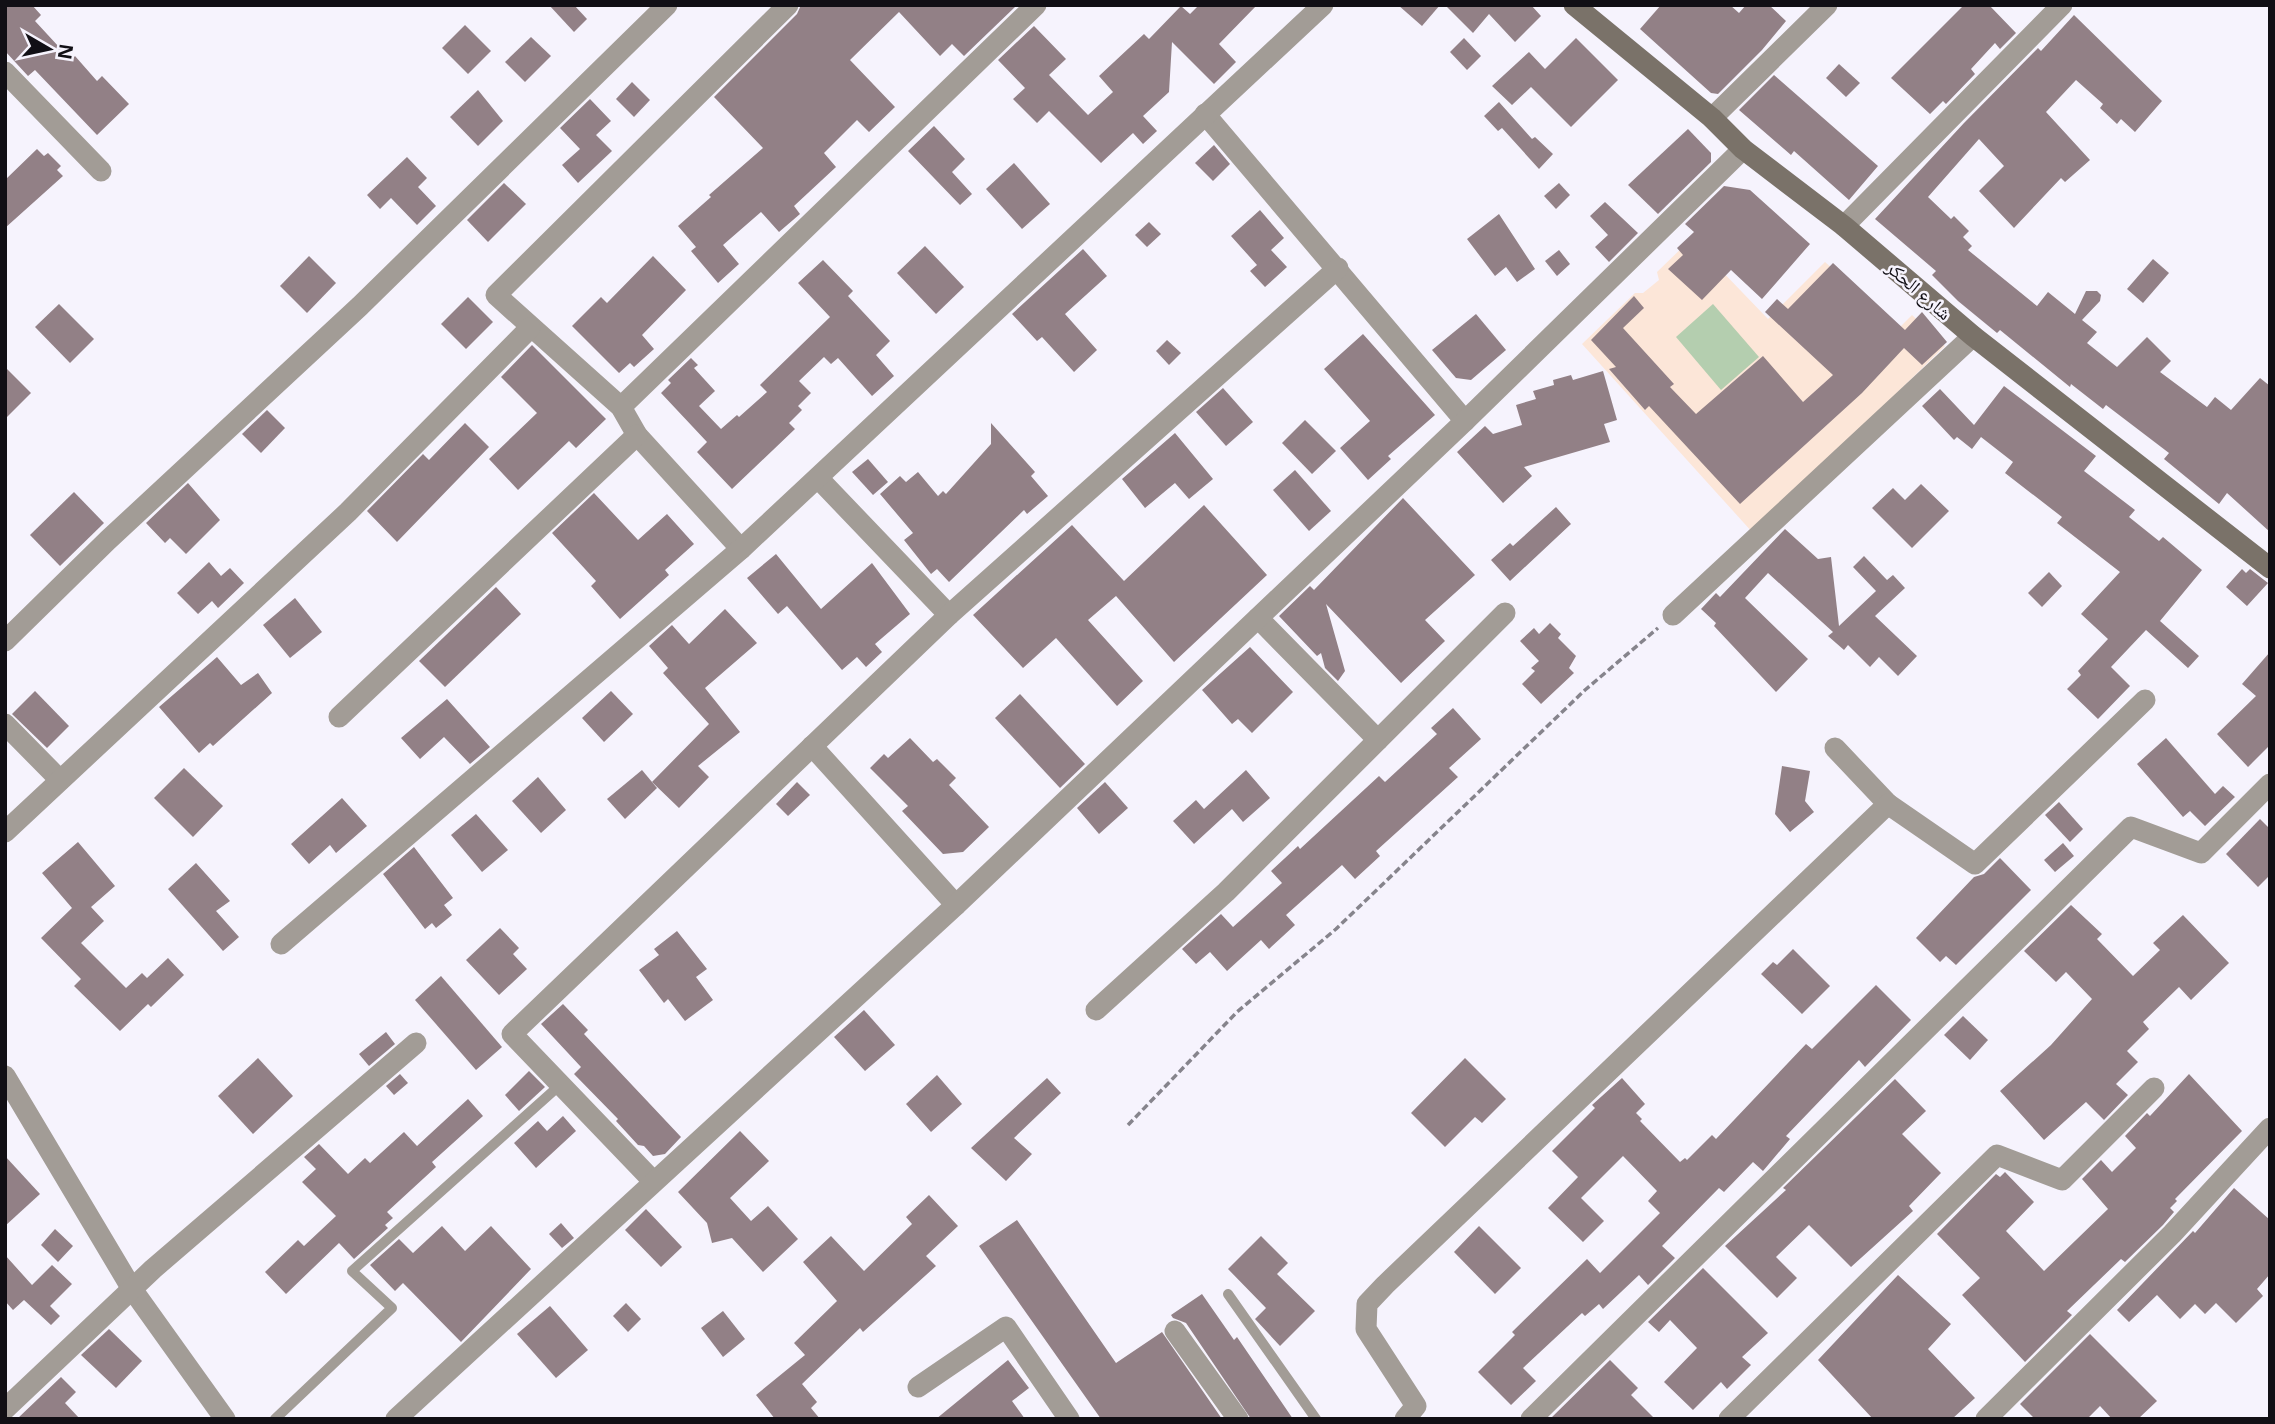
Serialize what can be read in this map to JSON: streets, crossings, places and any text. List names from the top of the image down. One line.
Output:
{"streets":{"street":["شارع الحكر"]},"north":"right"}
